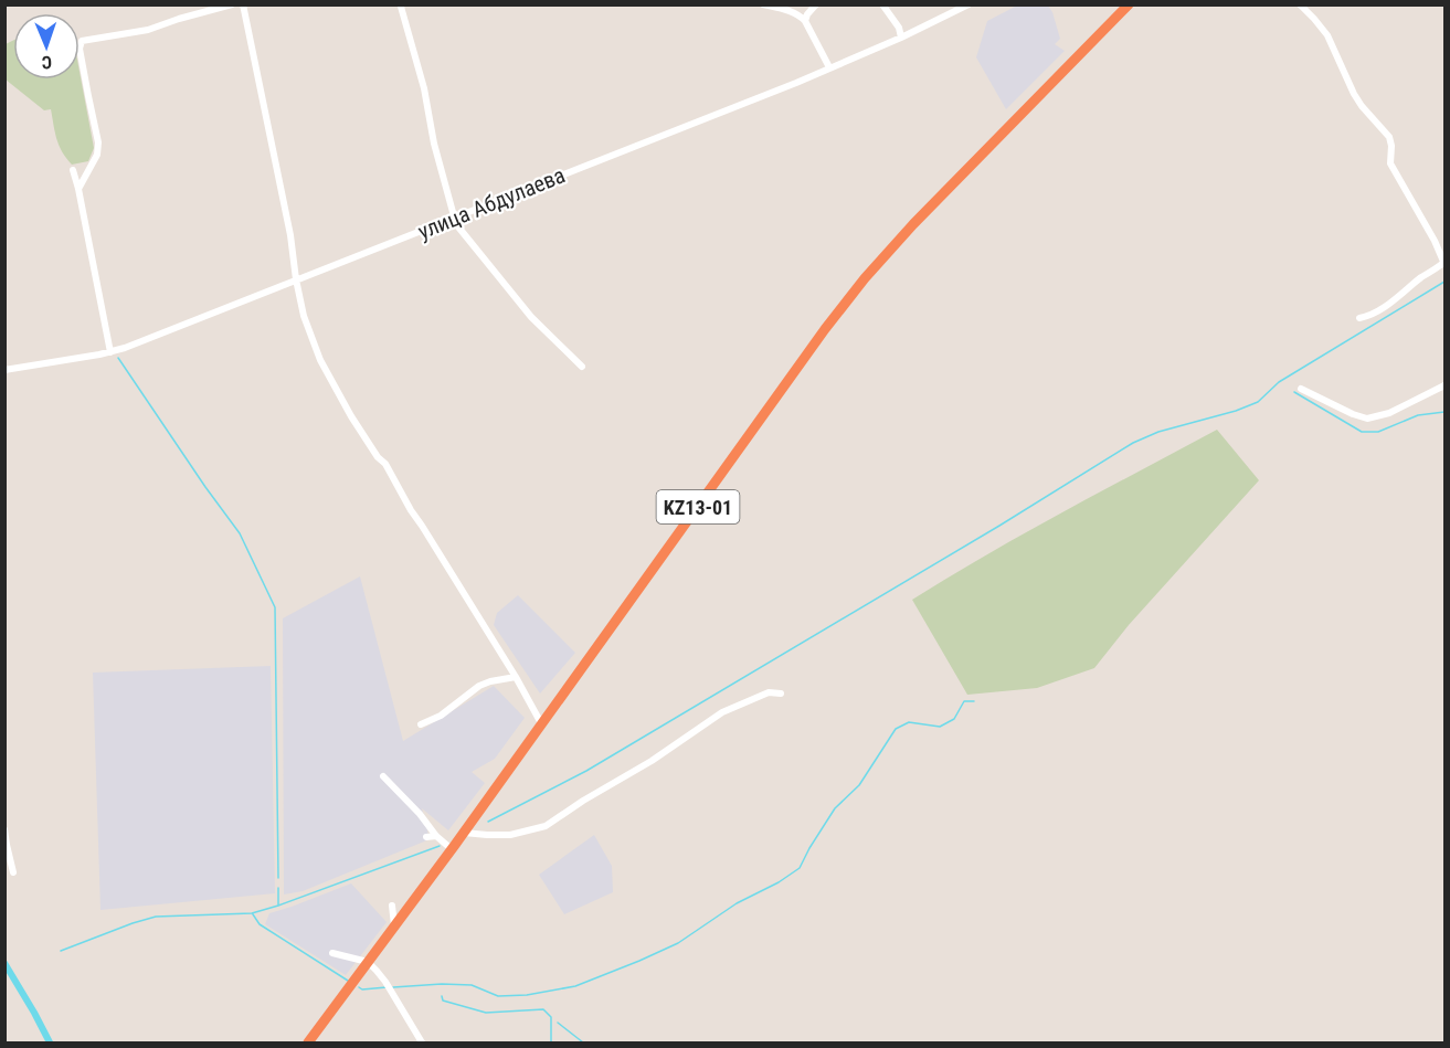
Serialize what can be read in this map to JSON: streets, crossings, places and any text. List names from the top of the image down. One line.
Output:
{"streets":{"highway":["KZ13-01"],"street":["улица Абдулаева"]},"north":"bottom"}
